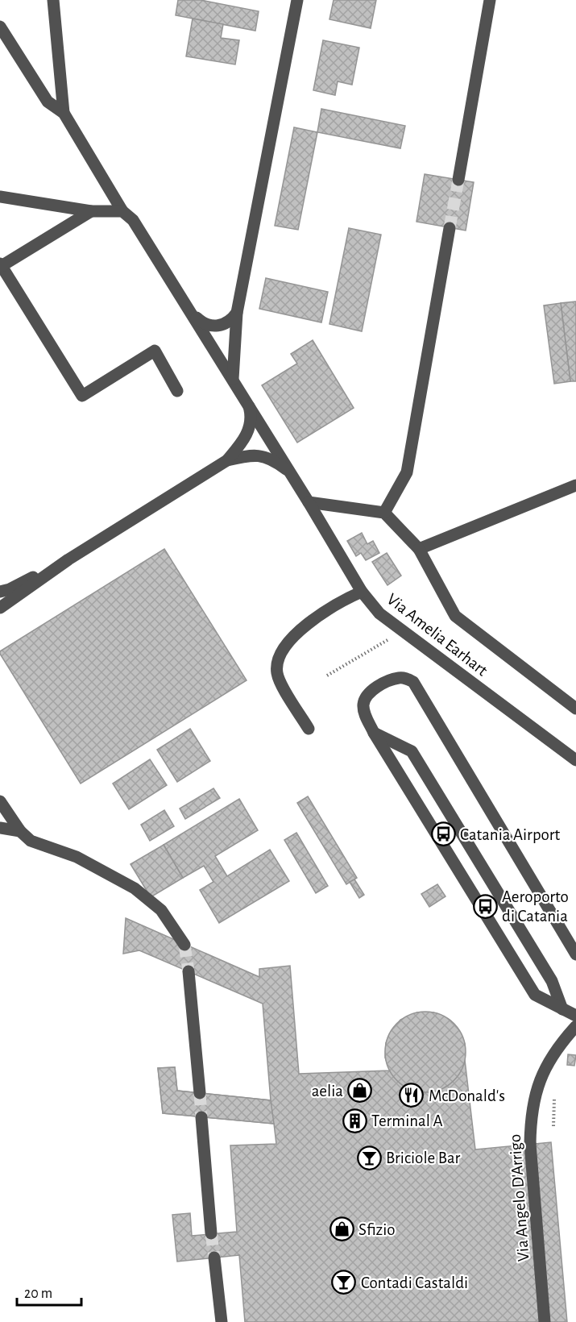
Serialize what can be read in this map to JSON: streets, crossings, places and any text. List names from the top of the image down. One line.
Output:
{"streets":{"street":["Via Amelia Earhart","Via Angelo D'Arrigo"]},"places":{"bus stop":["Catania Airport","Aeroporto di Catania"],"shop":["aelia","Sfizio"],"restaurant":["McDonald's"],"building":["Terminal A"],"bar":["Briciole Bar","Contadi Castaldi"]},"scale_bar":"20 m"}
